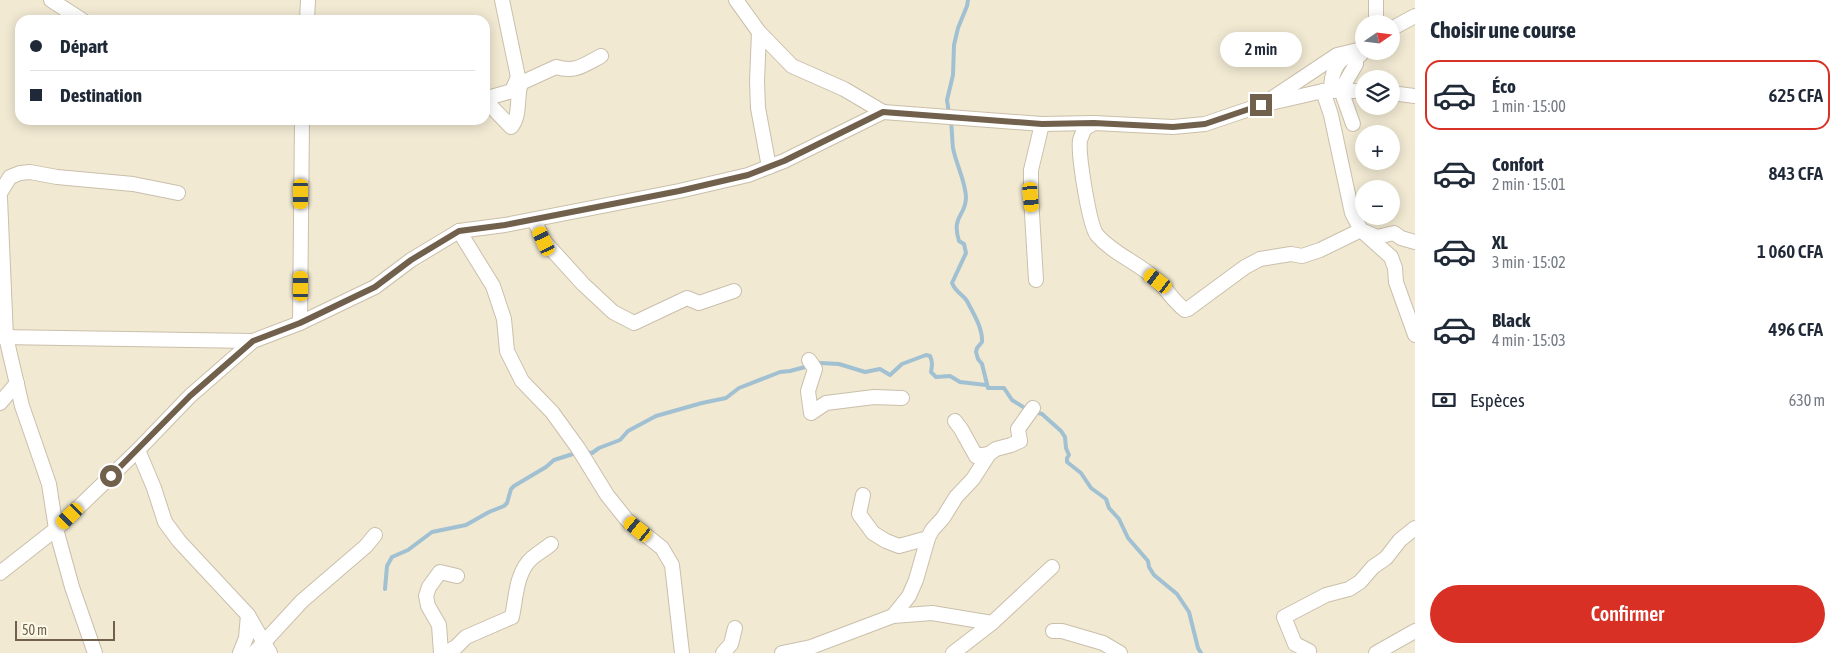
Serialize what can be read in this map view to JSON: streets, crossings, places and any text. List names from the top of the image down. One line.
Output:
{"scale_bar":"50 m","north":"right","page":{"heading":"Choisir une course","map_buttons":["+","−"],"banner":["Départ","Destination"],"bubble":"2 min","list":[{"name":"Éco","note":"1 min · 15:00","value":"625 CFA"},{"name":"Confort","note":"2 min · 15:01","value":"843 CFA"},{"name":"XL","note":"3 min · 15:02","value":"1 060 CFA"},{"name":"Black","note":"4 min · 15:03","value":"496 CFA"}],"pay":["Espèces","630 m"],"buttons":"Confirmer","scale":"50 m"}}
